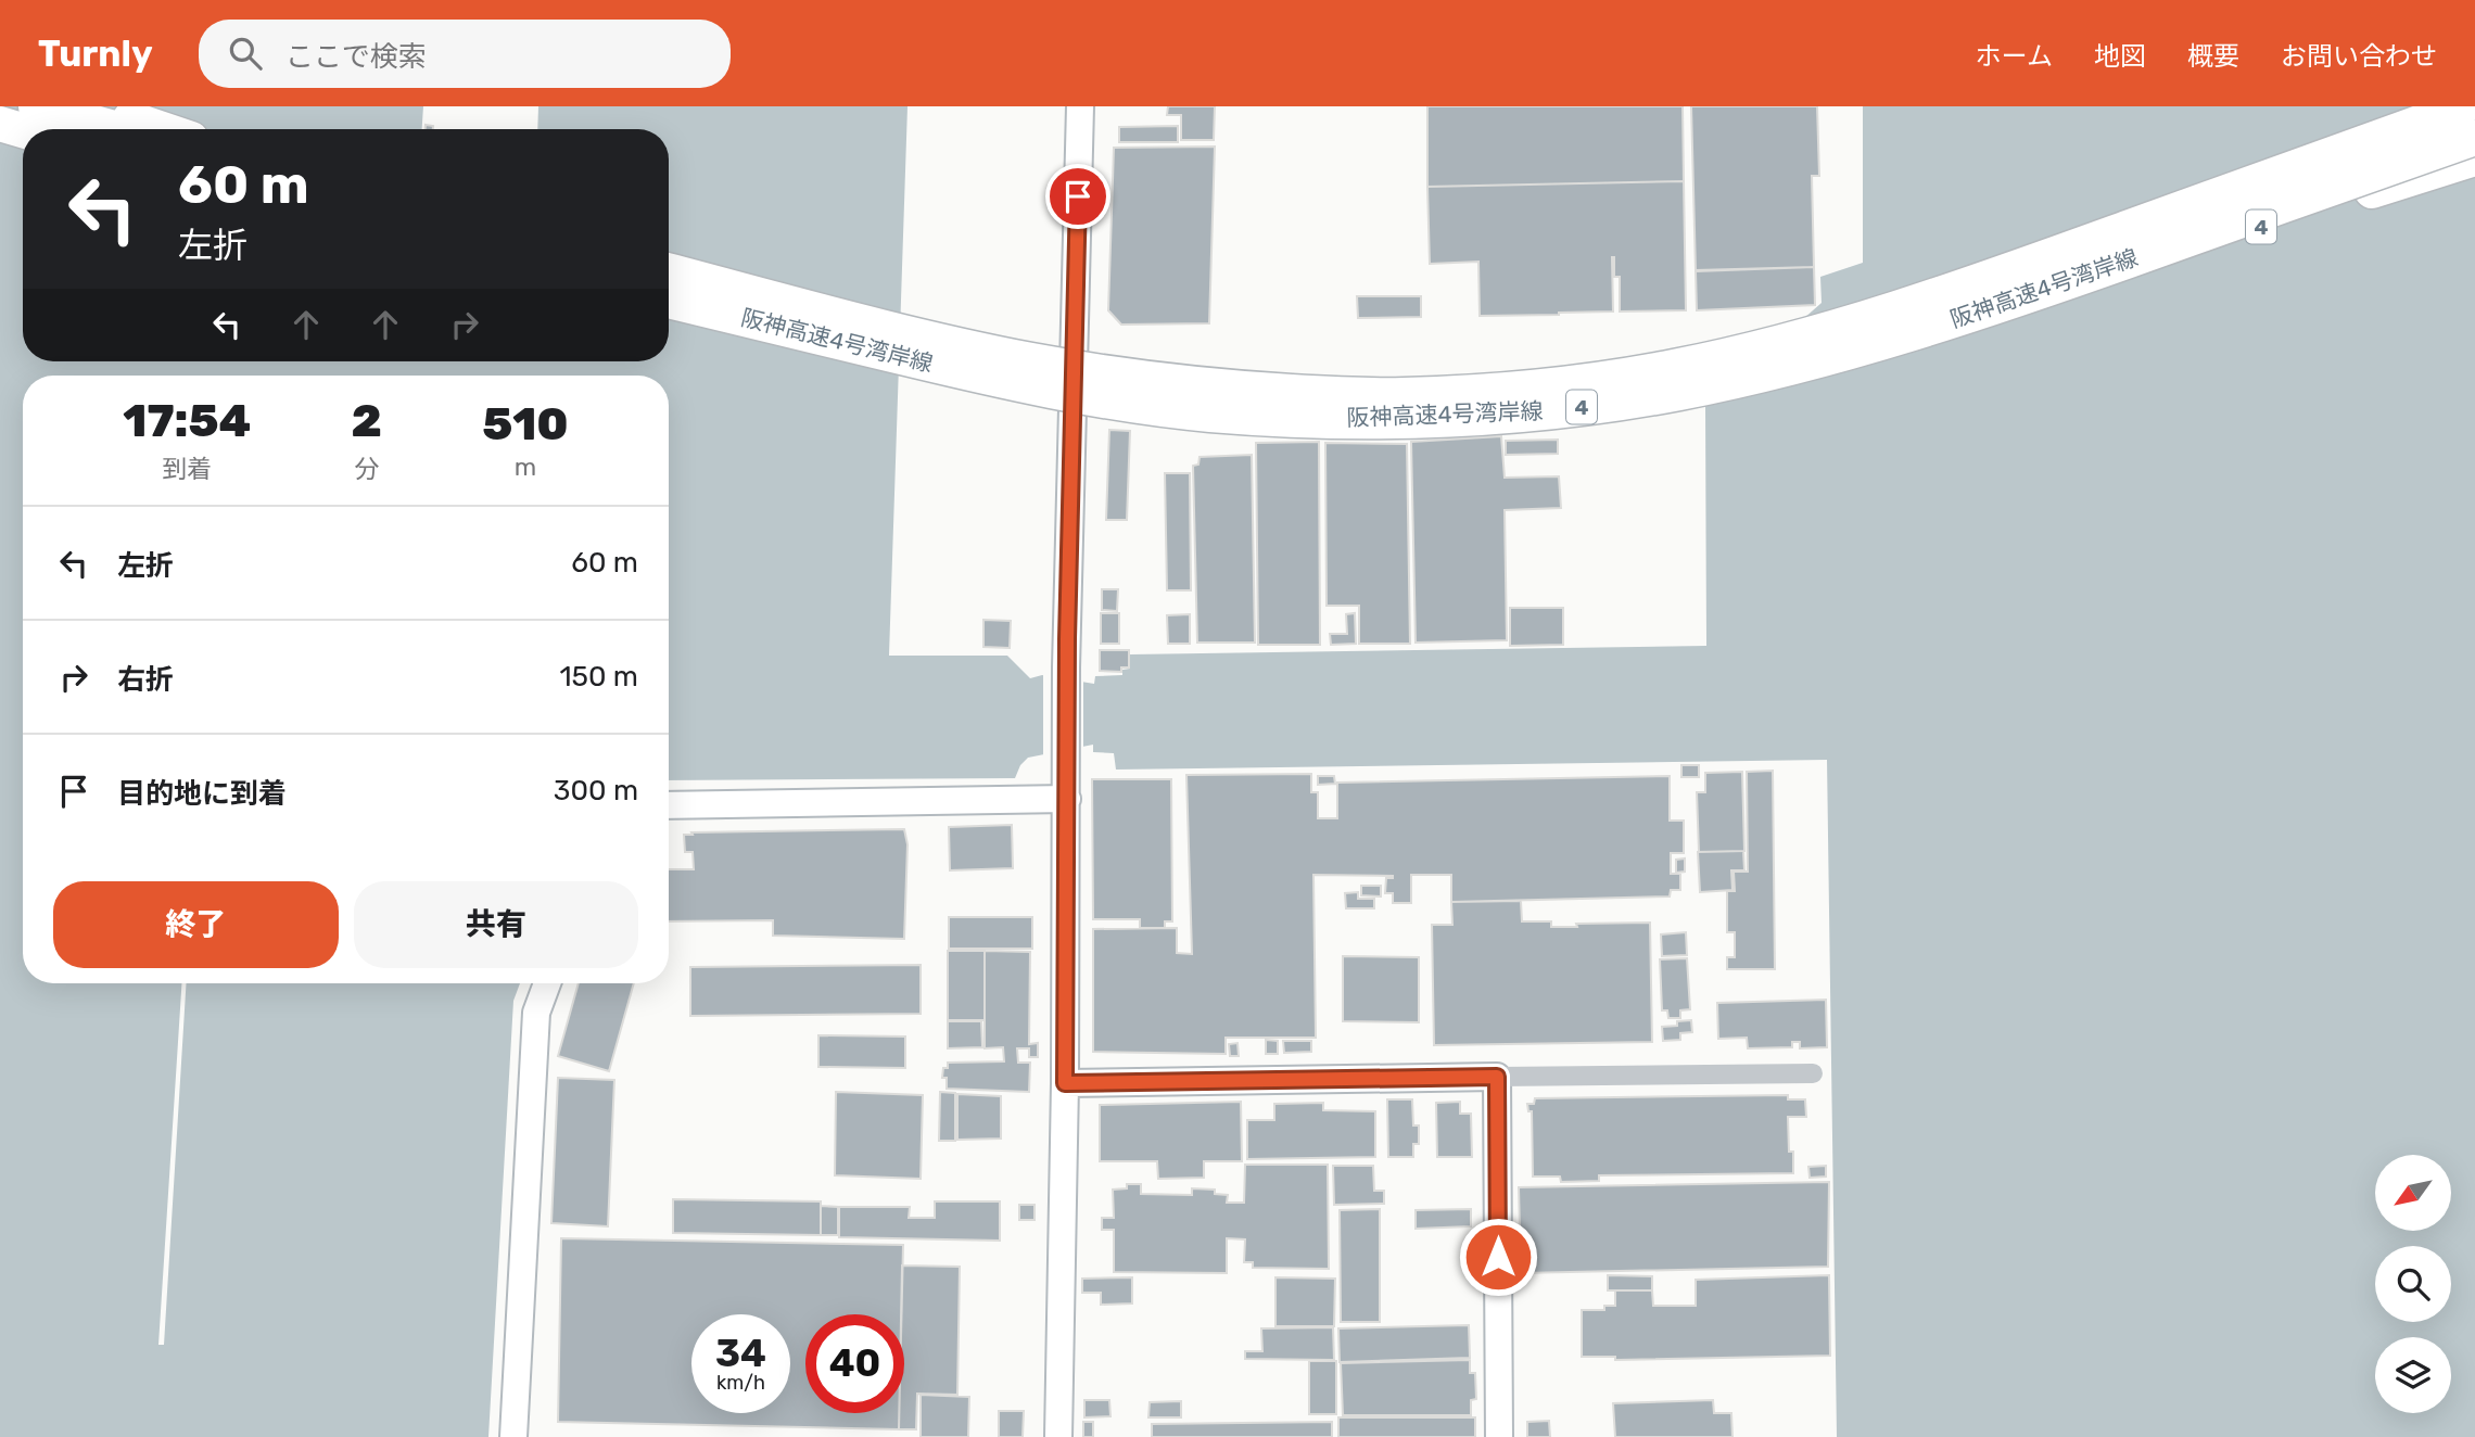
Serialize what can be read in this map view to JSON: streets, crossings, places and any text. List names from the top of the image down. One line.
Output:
{"streets":{"highway":["4","阪神高速4号湾岸線"]},"crossings":[["4","阪神高速4号湾岸線"]],"north":"bottom left","page":{"header":"Turnly","search":"ここで検索","nav":["ホーム","地図","概要","お問い合わせ"],"turn":["60 m","左折"],"eta":["17:54","到着","2","分","510","m"],"list":[{"name":"左折","value":"60 m"},{"name":"右折","value":"150 m"},{"name":"目的地に到着","value":"300 m"}],"buttons":["終了","共有"],"speed":"34 km/h","limit":"40"}}
